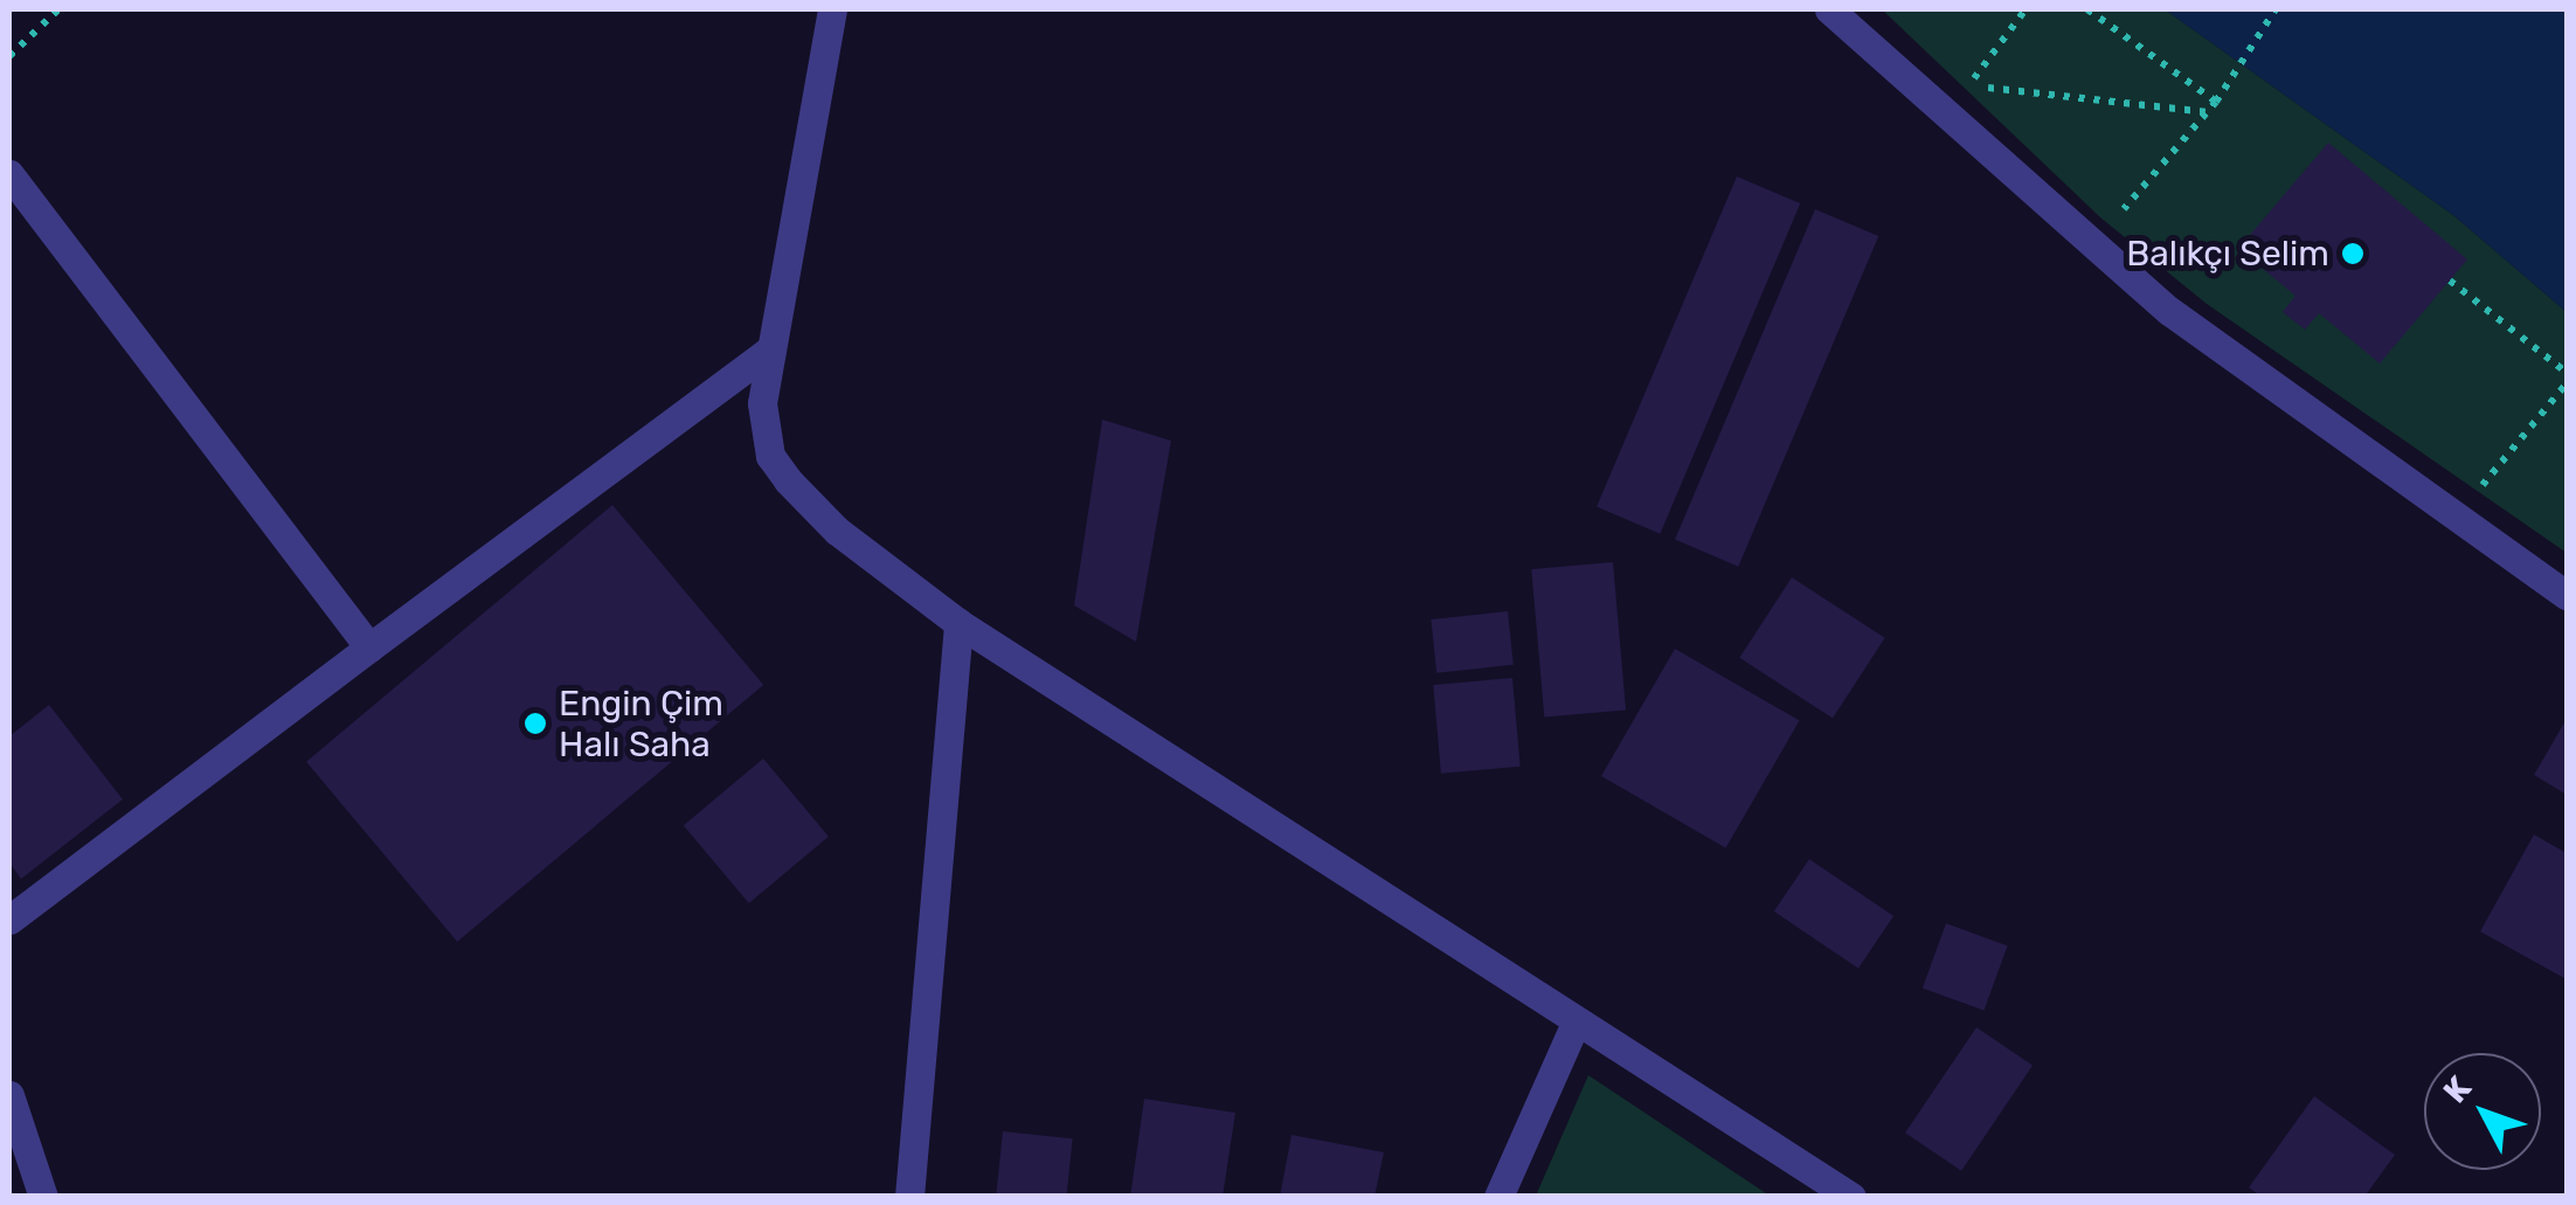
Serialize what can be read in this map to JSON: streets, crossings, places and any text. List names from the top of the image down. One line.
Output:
{"places":["Balıkçı Selim","Engin Çim Halı Saha"],"north":"top left"}
